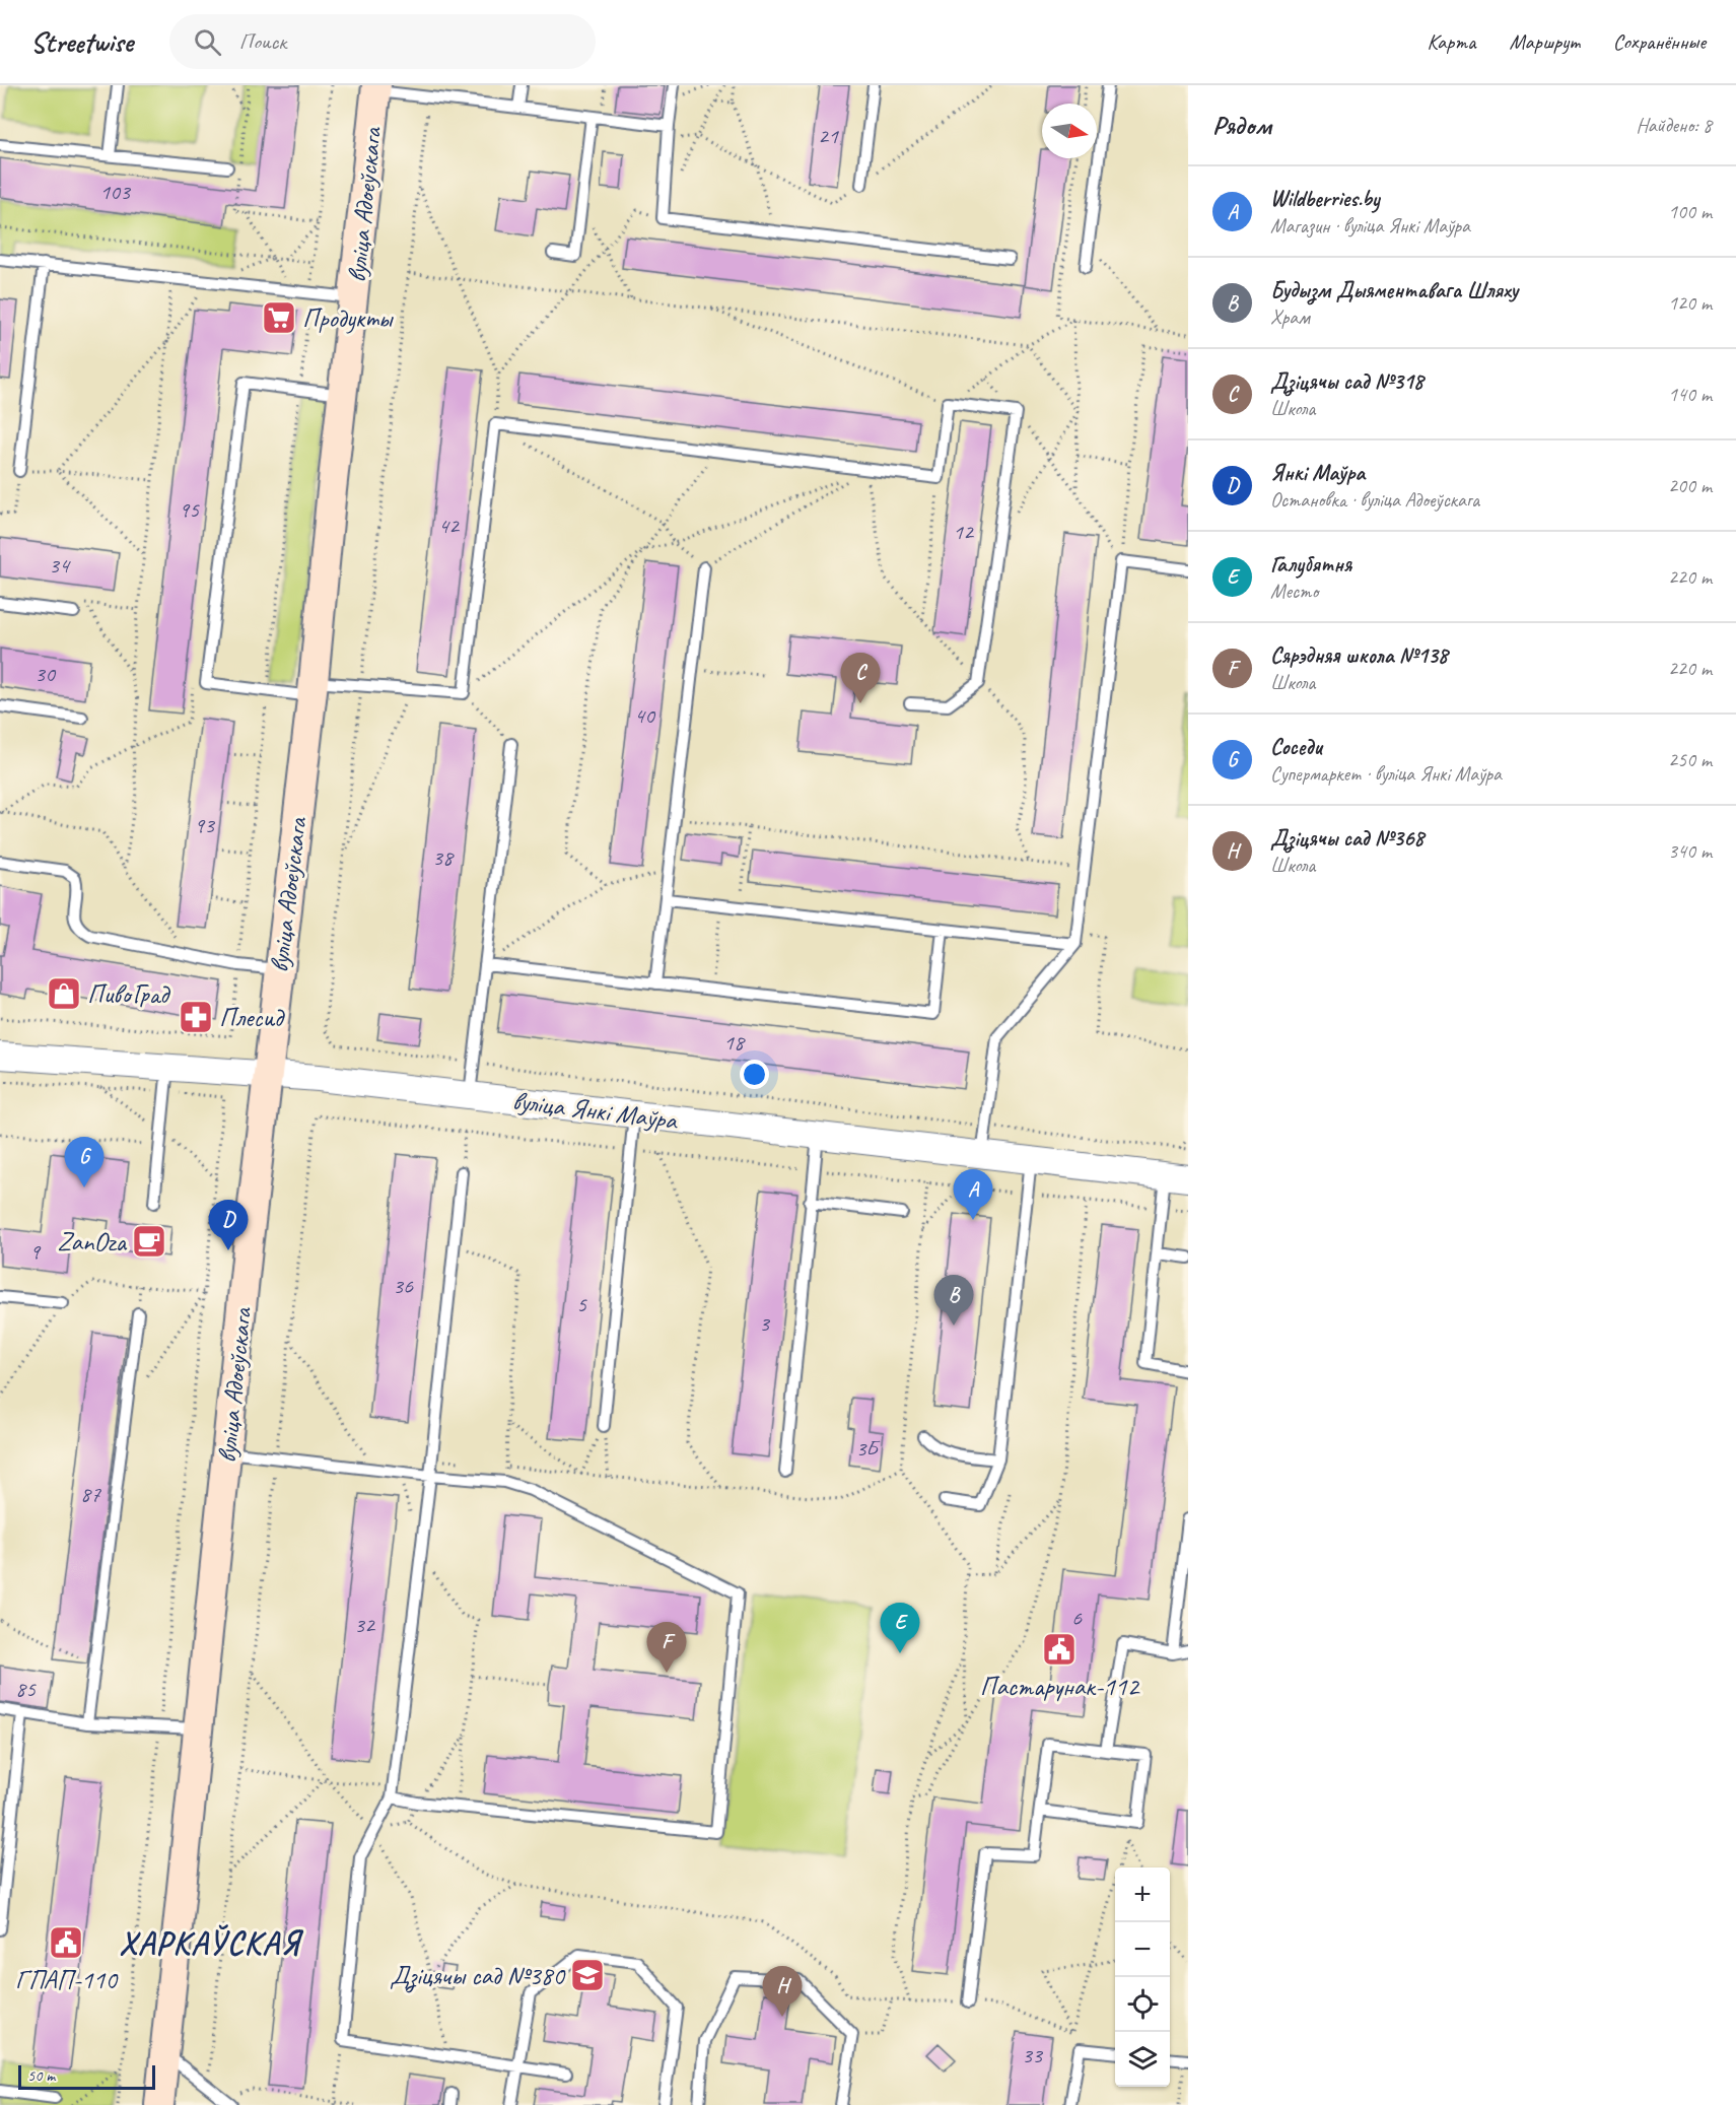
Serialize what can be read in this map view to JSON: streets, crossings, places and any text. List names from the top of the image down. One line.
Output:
{"streets":{"main road":["вуліца Адоеўскага"],"street":["вуліца Янкі Маўра"]},"crossings":[["вуліца Адоеўскага","вуліца Янкі Маўра"]],"districts":["ХАРКАЎСКАЯ"],"places":{"supermarket":["Продукты"],"shop":["ПивоГрад"],"pharmacy":["Плесид"],"cafe":["ZanOza"],"public building":["Пастарунак-112","ГПАП-110"],"school or university":["Дзіцячы сад №380"]},"house_numbers":["21","103","95","42","12","34","30","40","93","38","18","9","36","5","3","3Б","87","6","32","85","33"],"scale_bar":"50 m","north":"right","page":{"header":"Streetwise","search":"Поиск","nav":["Карта","Маршрут","Сохранённые"],"heading":["Рядом","Найдено: 8"],"list":[{"mark":"A","name":"Wildberries.by","note":"Магазин · вуліца Янкі Маўра","value":"100 m"},{"mark":"B","name":"Будызм Дыяментавага Шляху","note":"Храм","value":"120 m"},{"mark":"C","name":"Дзіцячы сад №318","note":"Школа","value":"140 m"},{"mark":"D","name":"Янкі Маўра","note":"Остановка · вуліца Адоеўскага","value":"200 m"},{"mark":"E","name":"Галубятня","note":"Место","value":"220 m"},{"mark":"F","name":"Сярэдняя школа №138","note":"Школа","value":"220 m"},{"mark":"G","name":"Соседи","note":"Супермаркет · вуліца Янкі Маўра","value":"250 m"},{"mark":"H","name":"Дзіцячы сад №368","note":"Школа","value":"340 m"}],"pins":["C","G","A","D","B","E","F","H"],"map_buttons":["+","−"],"scale":"50 m"}}
